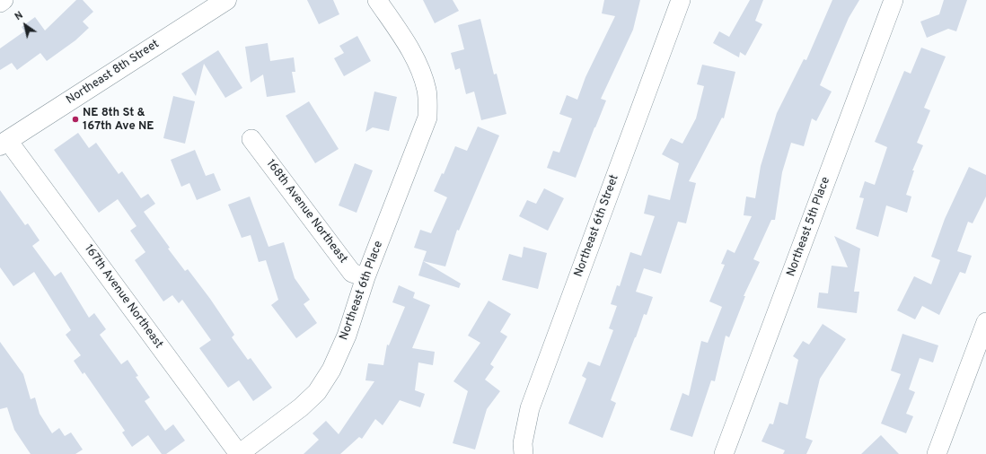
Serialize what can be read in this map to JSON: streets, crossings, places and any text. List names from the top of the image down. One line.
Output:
{"streets":{"street":["Northeast 8th Street","168th Avenue Northeast","Northeast 6th Street","Northeast 5th Place","Northeast 6th Place","167th Avenue Northeast"]},"crossings":[["Northeast 8th Street","167th Avenue Northeast"],["168th Avenue Northeast","Northeast 6th Place"],["Northeast 6th Place","167th Avenue Northeast"]],"places":["NE 8th St & 167th Ave NE"],"north":"top left"}
